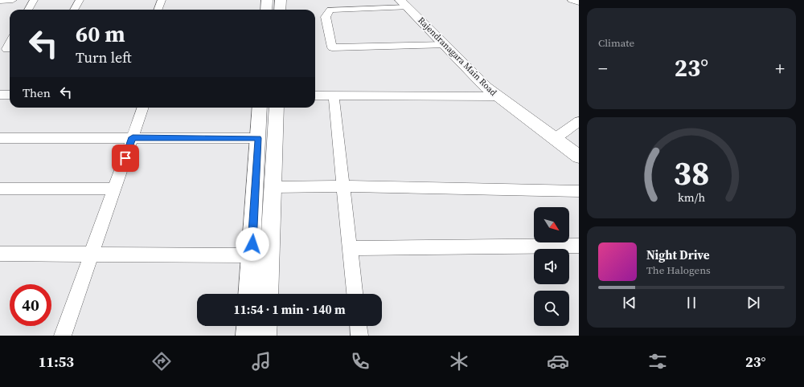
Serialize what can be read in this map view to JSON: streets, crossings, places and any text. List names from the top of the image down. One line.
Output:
{"streets":{"street":["Rajendranagara Main Road"]},"north":"bottom right","page":{"tile":"Climate","turn":["60 m","Turn left"],"heat":["−","23°","+"],"then":"Then","song":["Night Drive","The Halogens"],"limit":"40","trip":"11:54 · 1 min · 140 m","tabs":["11:53","23°"],"gauge":["38","km/h"]}}
